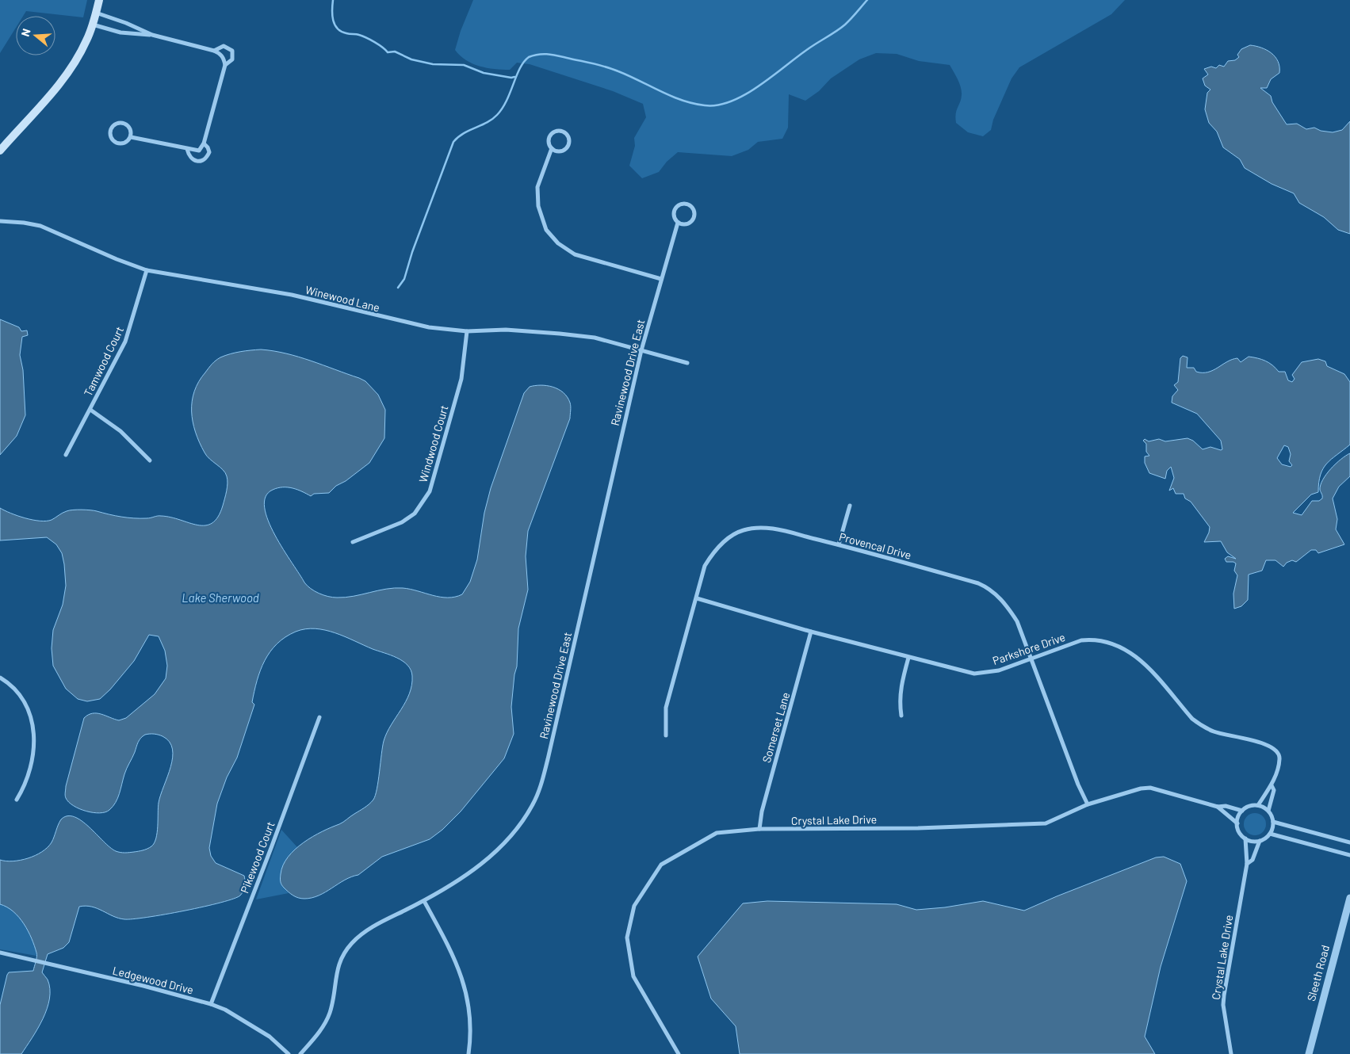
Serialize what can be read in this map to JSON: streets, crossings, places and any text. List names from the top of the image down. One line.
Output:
{"streets":{"street":["Winewood Lane","Tamwood Court","Ravinewood Drive East","Windwood Court","Provencal Drive","Parkshore Drive","Somerset Lane","Crystal Lake Drive","Pikewood Court","Sleeth Road","Ledgewood Drive"]},"crossings":[["Winewood Lane","Tamwood Court"],["Winewood Lane","Ravinewood Drive East"],["Winewood Lane","Windwood Court"],["Provencal Drive","Parkshore Drive"],["Provencal Drive","Crystal Lake Drive"],["Parkshore Drive","Somerset Lane"],["Parkshore Drive","Crystal Lake Drive"],["Somerset Lane","Crystal Lake Drive"],["Pikewood Court","Ledgewood Drive"]],"water":["Lake Sherwood"],"north":"left"}
